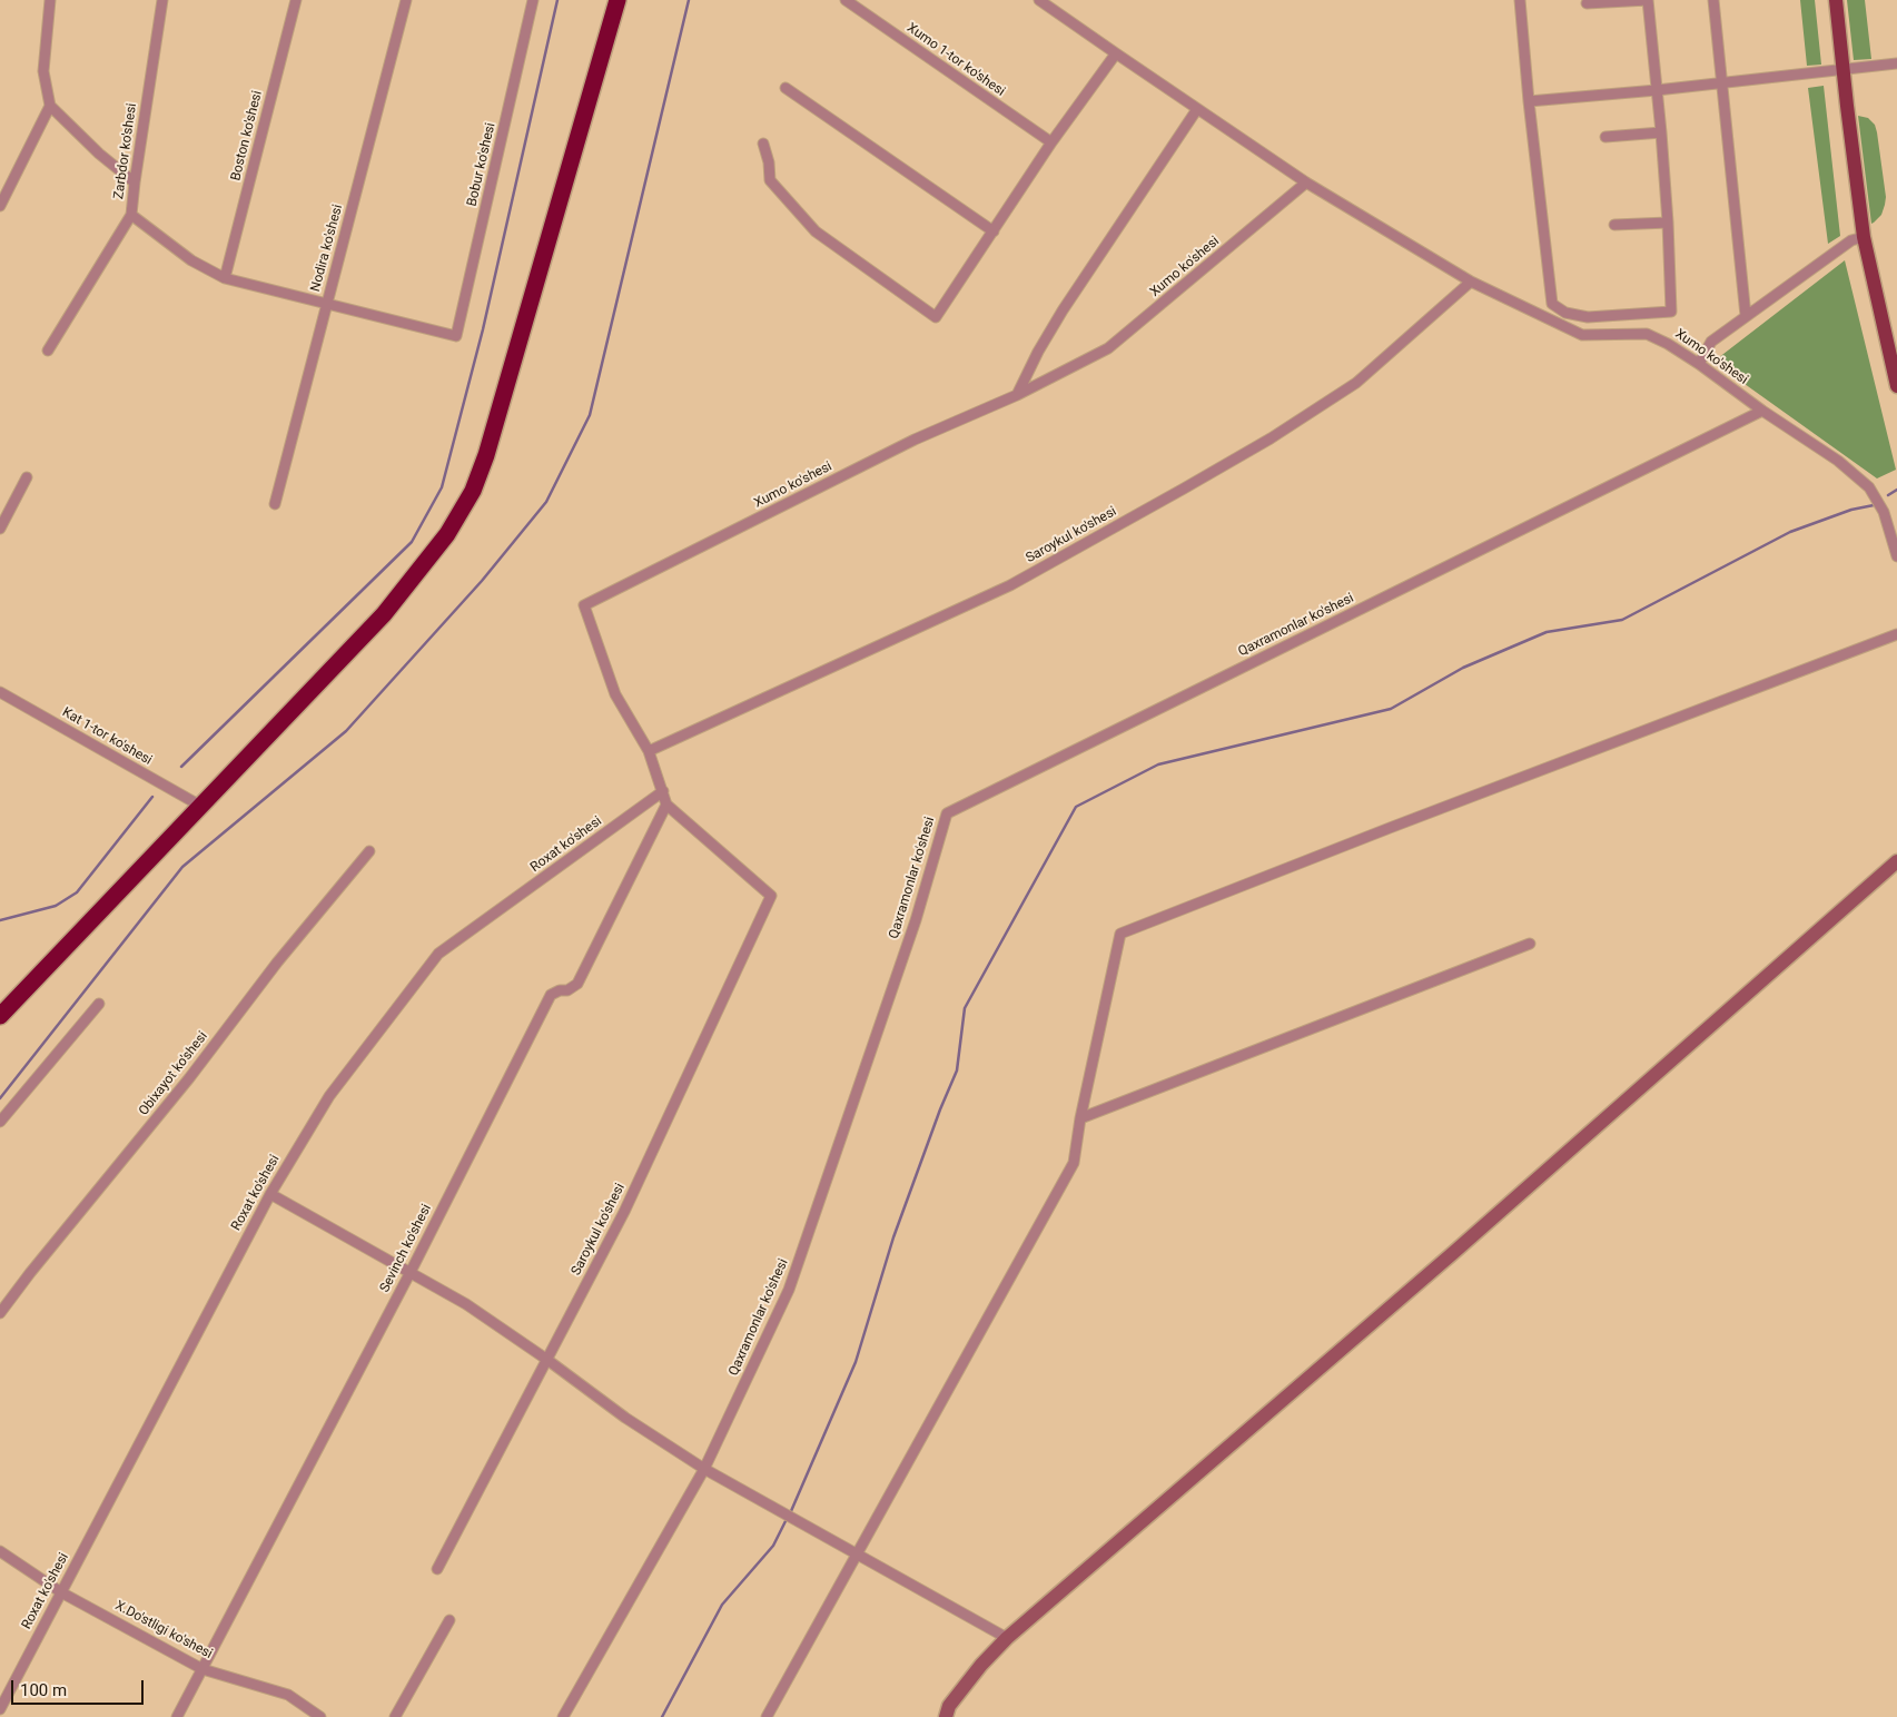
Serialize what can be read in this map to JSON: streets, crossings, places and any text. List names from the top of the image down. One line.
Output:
{"streets":{"street":["Xumo 1-tor ko'shesi","Boston ko'shesi","Zarbdor ko'shesi","Bobur ko'shesi","Nodira ko'shesi","Xumo ko'shesi","Saroykul ko'shesi","Qaxramonlar ko'shesi","Kat 1-tor ko'shesi","Roxat ko'shesi","Obixayot ko'shesi","Sevinch ko'shesi","X.Do'stligi ko'shesi"]},"crossings":[["Bobur ko'shesi","Nodira ko'shesi"],["Xumo ko'shesi","Saroykul ko'shesi"],["Xumo ko'shesi","Qaxramonlar ko'shesi"],["Saroykul ko'shesi","Sevinch ko'shesi"],["Roxat ko'shesi","X.Do'stligi ko'shesi"],["Sevinch ko'shesi","X.Do'stligi ko'shesi"]],"scale_bar":"100 m"}
